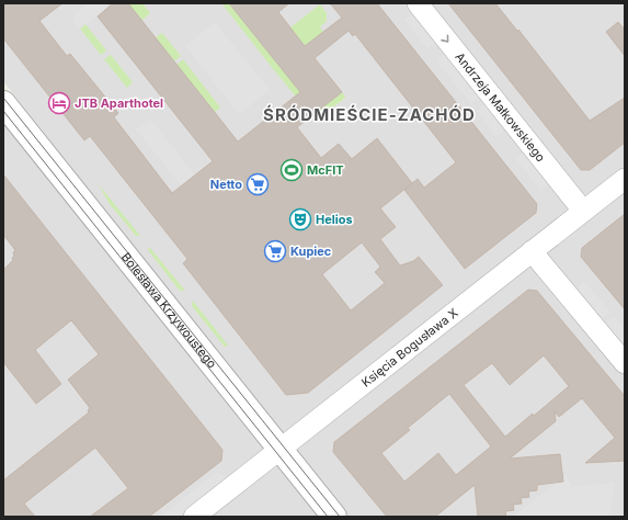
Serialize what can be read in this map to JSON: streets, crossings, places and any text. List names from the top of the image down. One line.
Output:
{"streets":{"street":["Andrzeja Małkowskiego","Bolesława Krzywoustego","Księcia Bogusława X"]},"crossings":[["Andrzeja Małkowskiego","Księcia Bogusława X"],["Bolesława Krzywoustego","Księcia Bogusława X"]],"one_way":["Andrzeja Małkowskiego"],"districts":["ŚRÓDMIEŚCIE-ZACHÓD"],"places":{"hotel":["JTB Aparthotel"],"sports":["McFIT"],"supermarket":["Netto","Kupiec"],"theatre":["Helios"]}}
